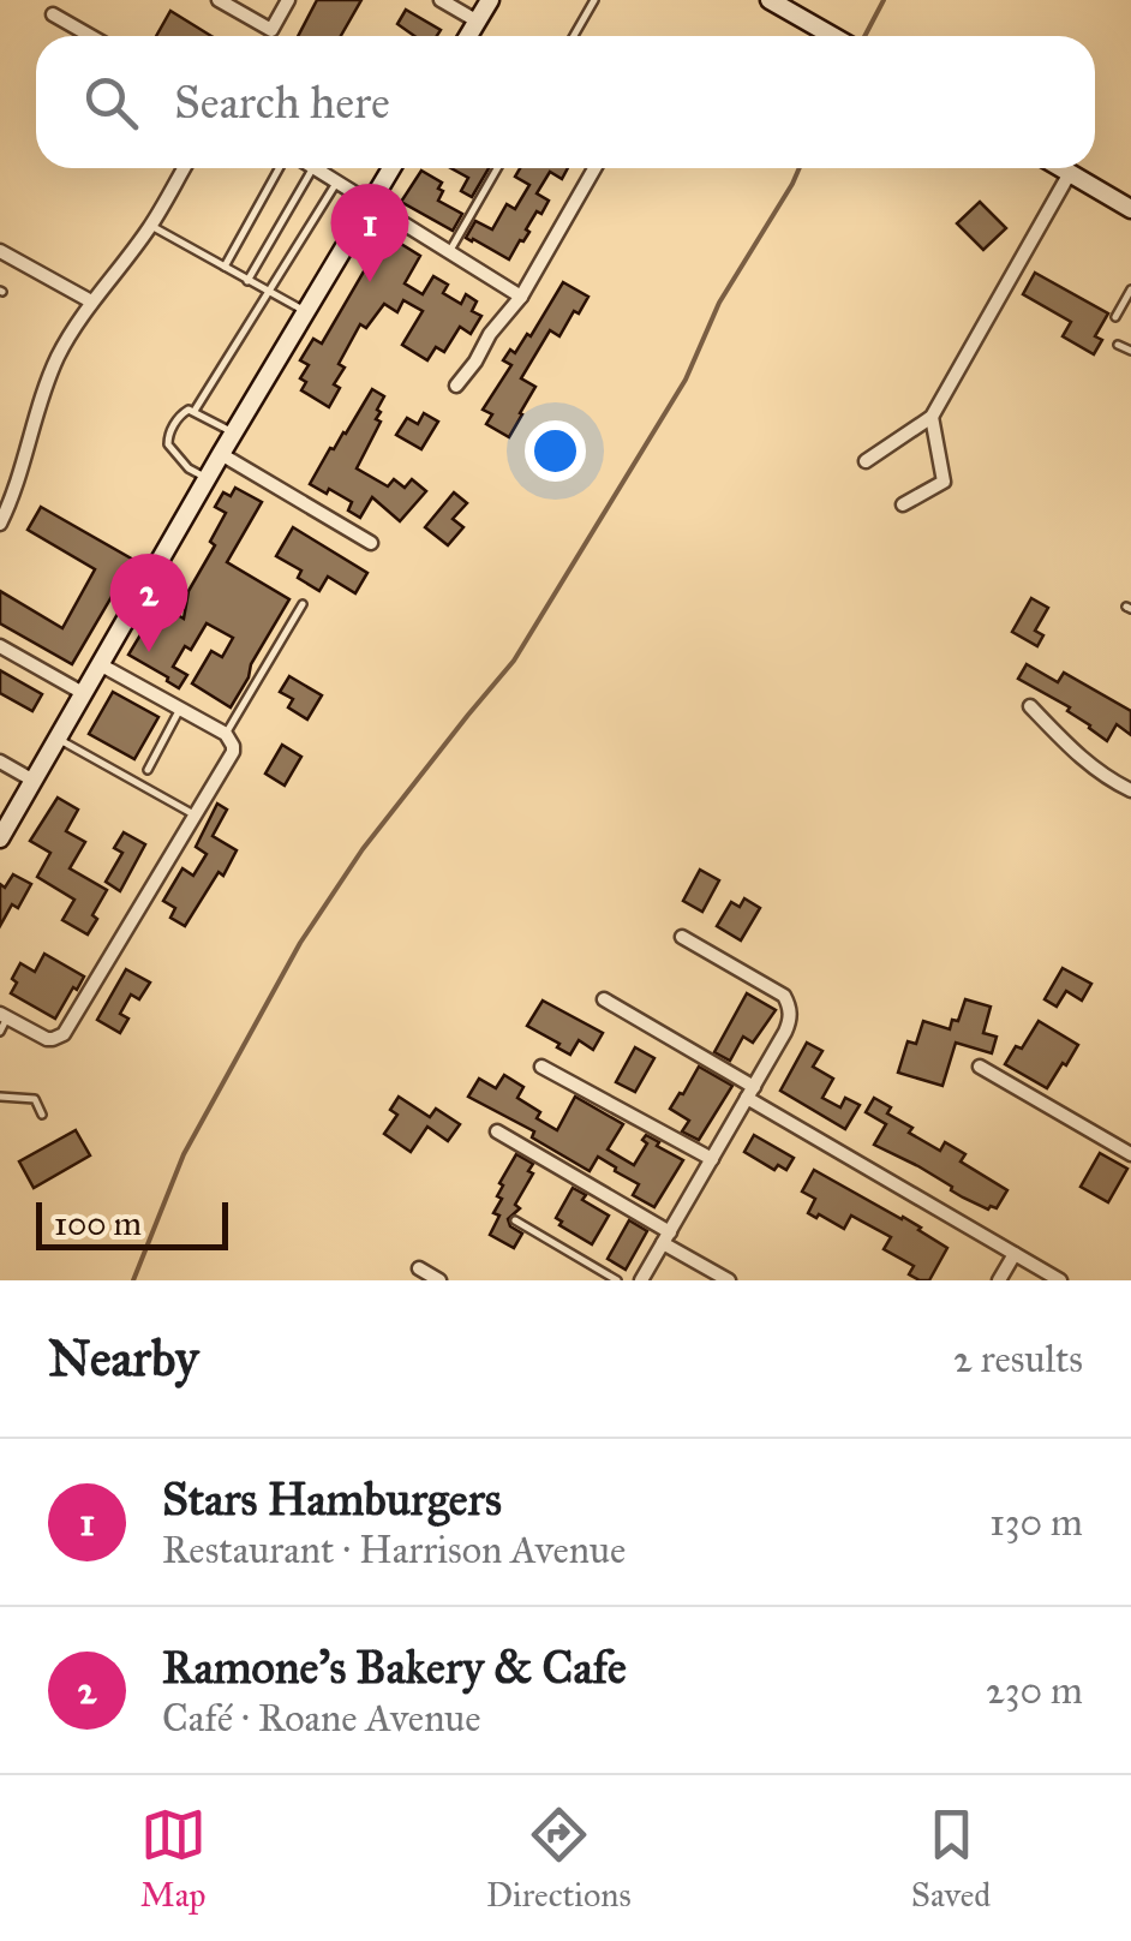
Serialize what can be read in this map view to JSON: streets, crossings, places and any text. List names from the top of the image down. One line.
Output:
{"scale_bar":"100 m","page":{"search":"Search here","pins":["1","2"],"scale":"100 m","heading":["Nearby","2 results"],"list":[{"mark":"1","name":"Stars Hamburgers","note":"Restaurant · Harrison Avenue","value":"130 m"},{"mark":"2","name":"Ramone's Bakery & Cafe","note":"Café · Roane Avenue","value":"230 m"}],"nav":["Map","Directions","Saved"]}}
